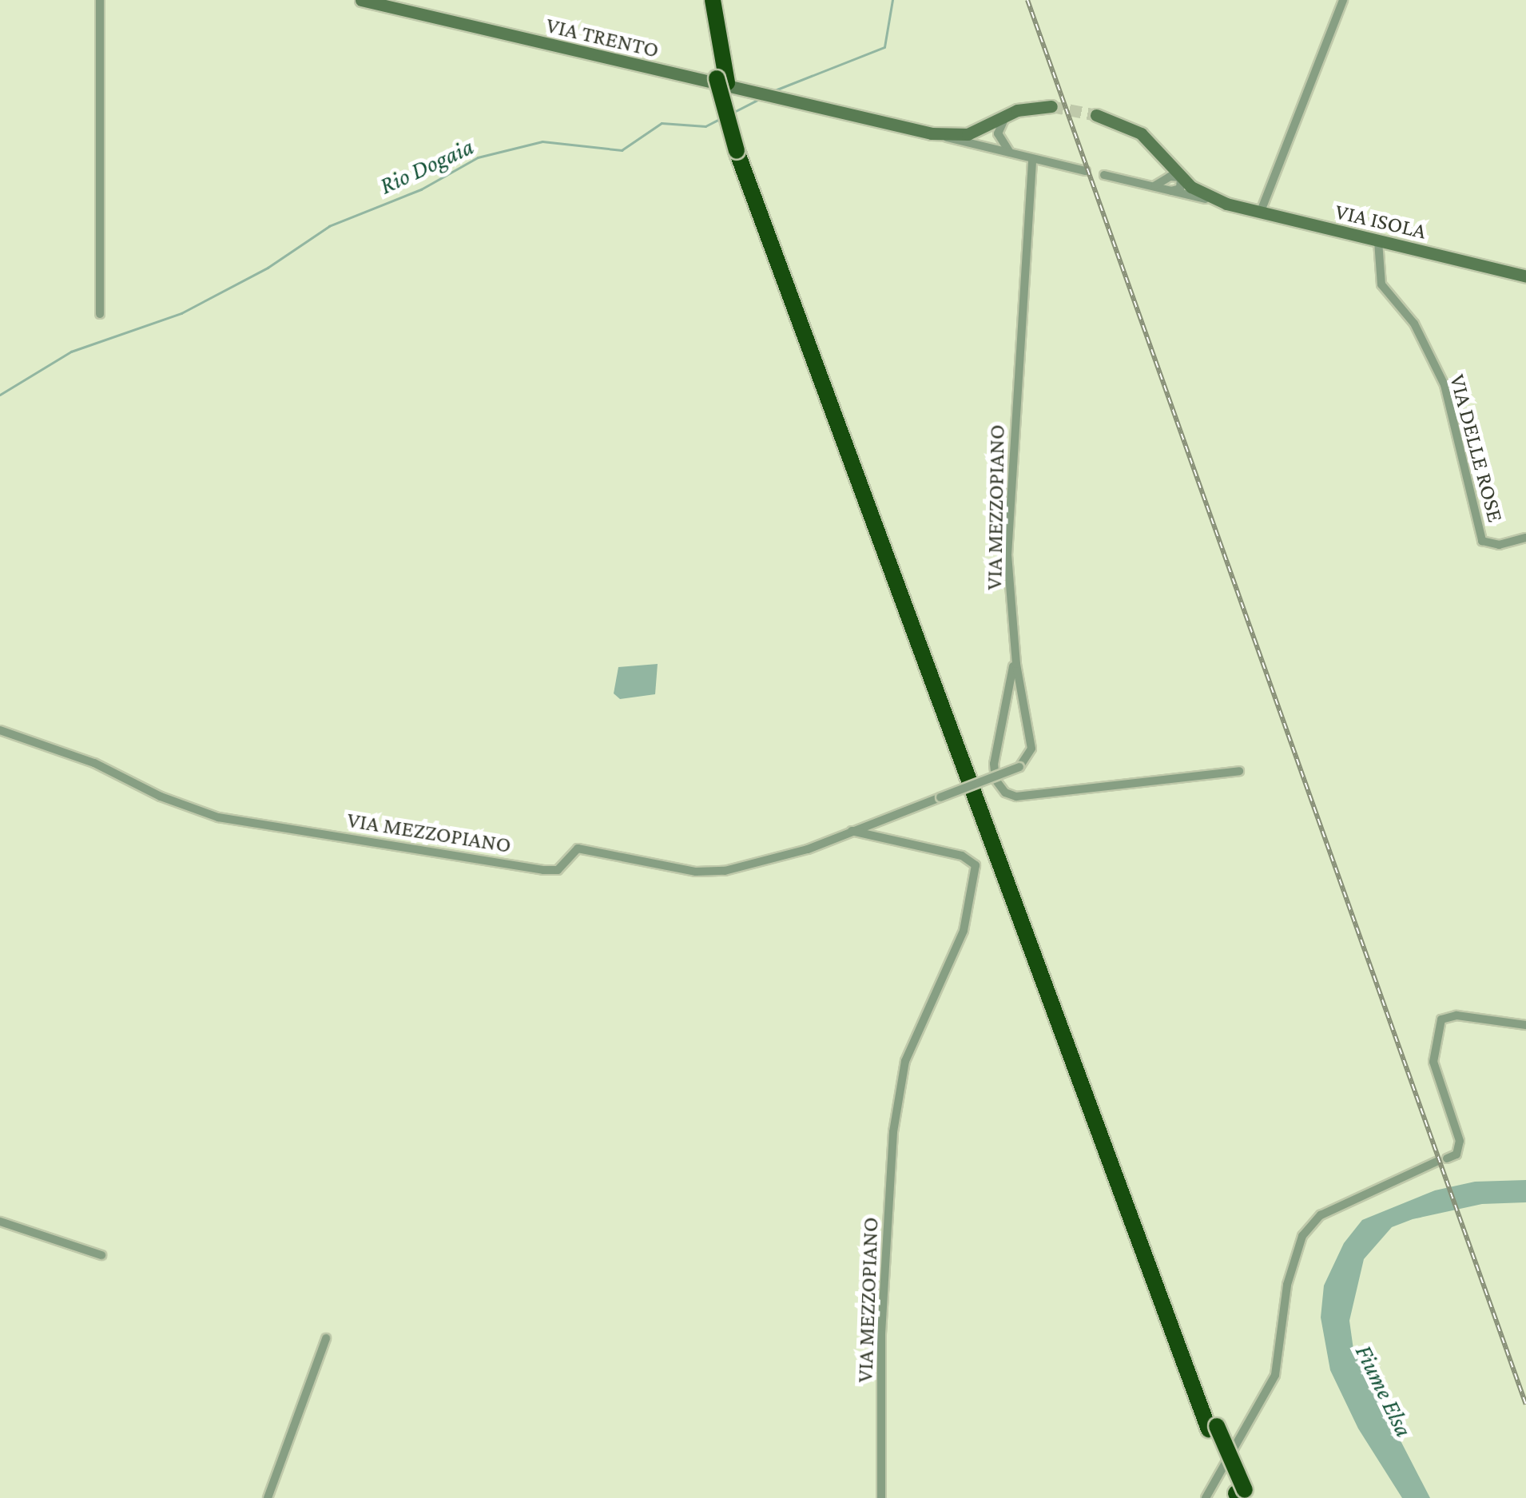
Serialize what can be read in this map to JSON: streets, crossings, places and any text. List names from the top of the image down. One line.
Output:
{"streets":{"street":["VIA TRENTO","VIA ISOLA","VIA DELLE ROSE","VIA MEZZOPIANO"]},"crossings":[["VIA ISOLA","VIA DELLE ROSE"]],"water":["Rio Dogaia","Fiume Elsa"]}
